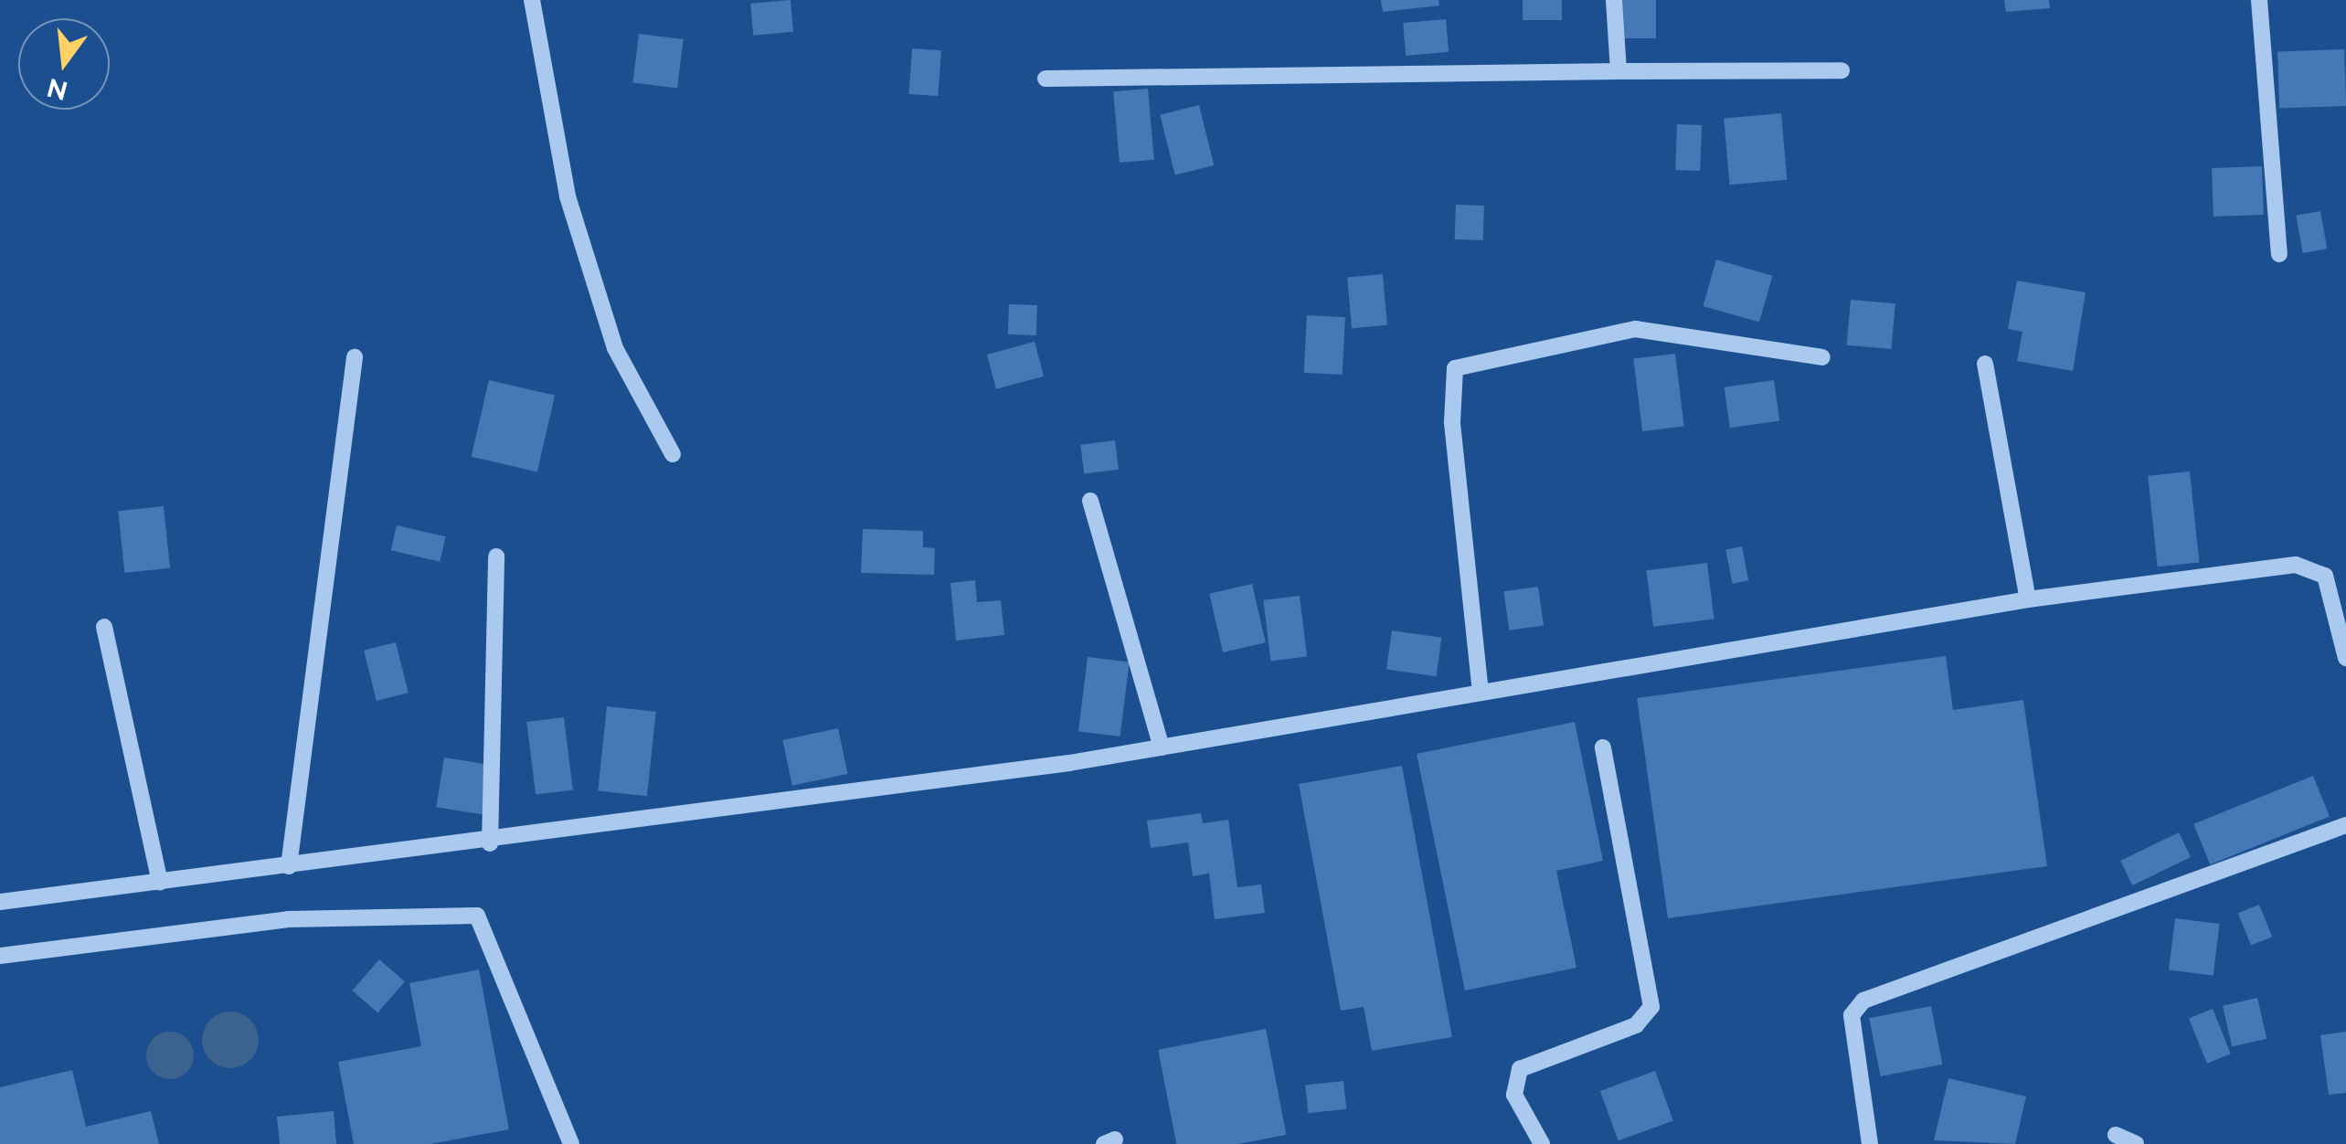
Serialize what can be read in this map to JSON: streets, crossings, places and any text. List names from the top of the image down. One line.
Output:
{"north":"bottom"}
